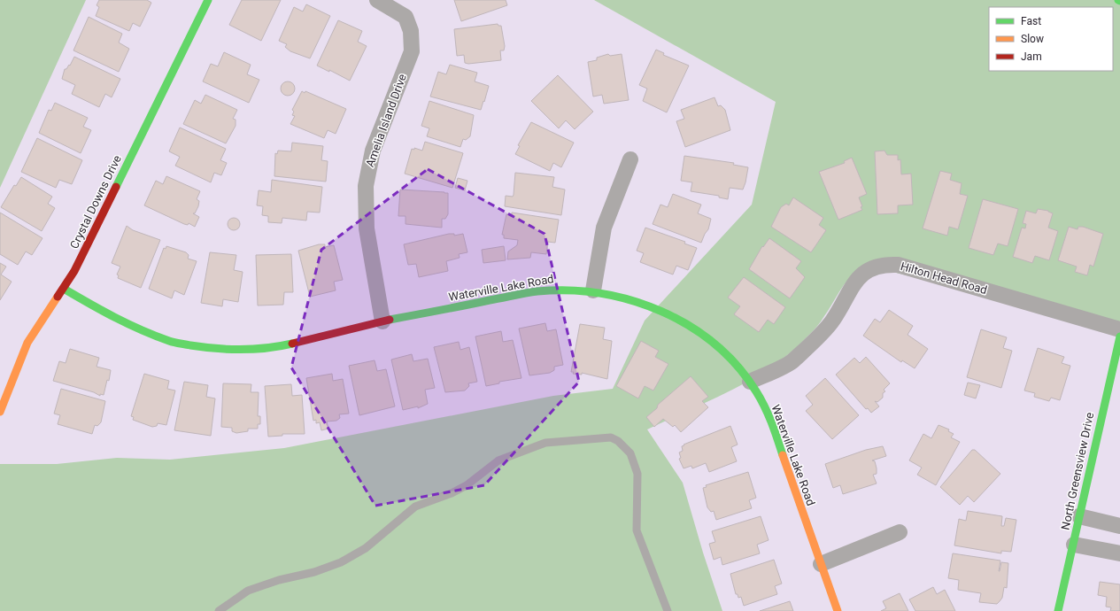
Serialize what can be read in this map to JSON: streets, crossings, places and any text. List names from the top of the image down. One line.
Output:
{"streets":{"street":["Amelia Island Drive","Crystal Downs Drive","Hilton Head Road","Waterville Lake Road","North Greensview Drive"]},"crossings":[["Amelia Island Drive","Waterville Lake Road"],["Crystal Downs Drive","Waterville Lake Road"],["Hilton Head Road","Waterville Lake Road"]],"legend":["Fast","Slow","Jam"]}
